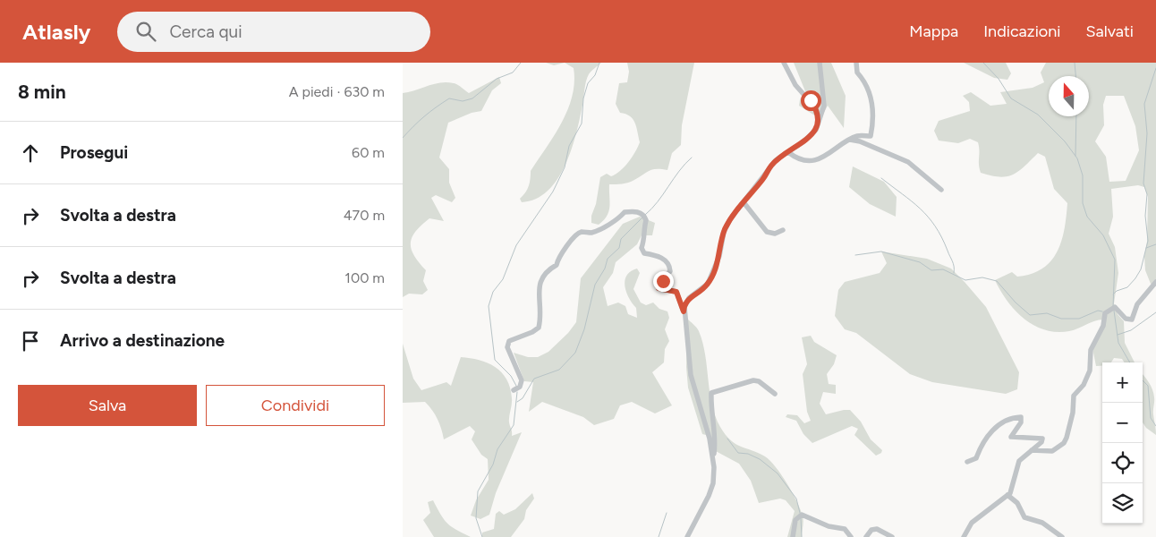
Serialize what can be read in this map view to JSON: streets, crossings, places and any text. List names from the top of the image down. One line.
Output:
{"north":"top","page":{"header":"Atlasly","search":"Cerca qui","nav":["Mappa","Indicazioni","Salvati"],"heading":["8 min","A piedi · 630 m"],"list":[["Prosegui","60 m"],["Svolta a destra","470 m"],["Svolta a destra","100 m"],"Arrivo a destinazione"],"map_buttons":["+","−"],"buttons":["Salva","Condividi"]}}
